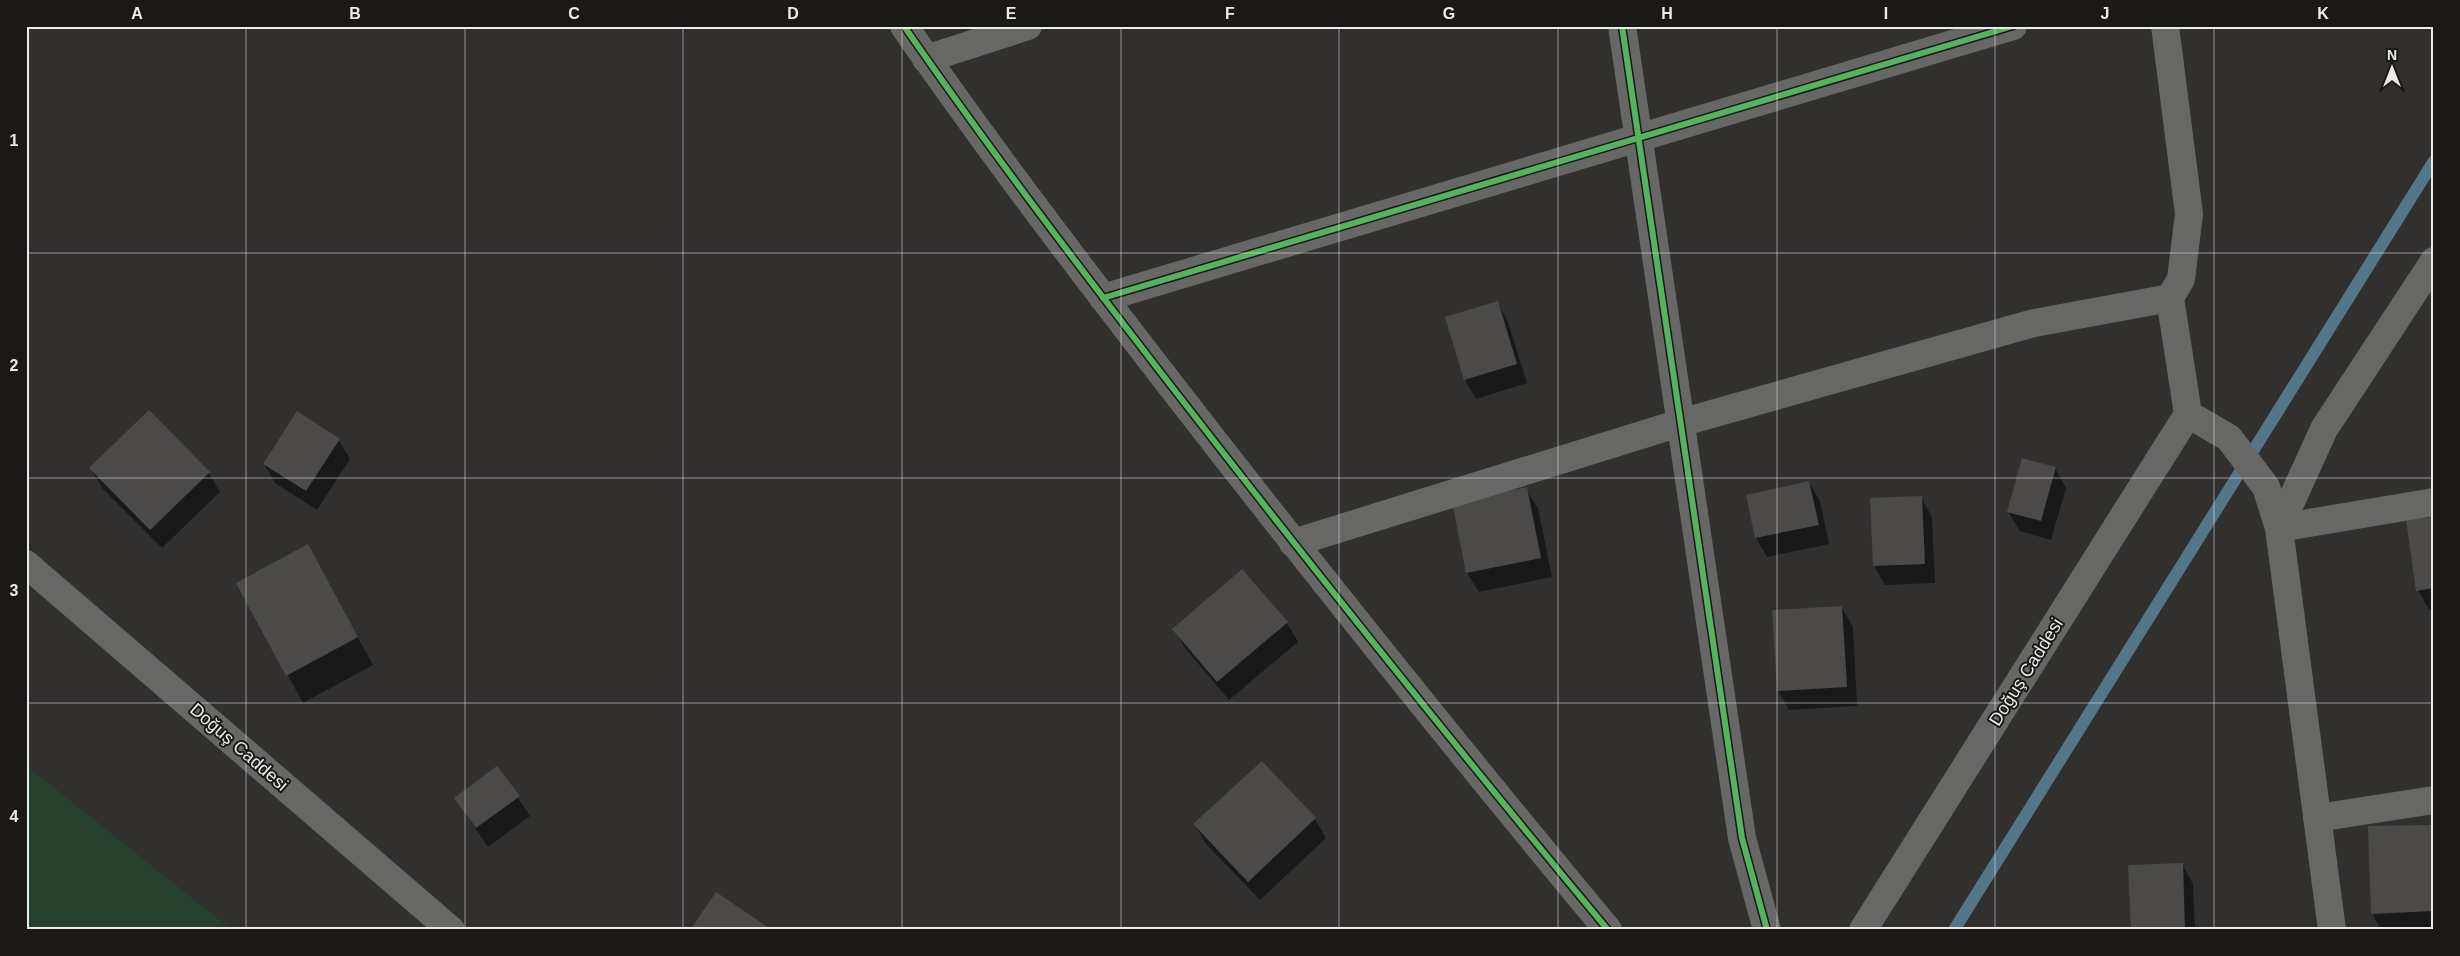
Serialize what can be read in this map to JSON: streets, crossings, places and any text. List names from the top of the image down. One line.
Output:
{"streets":{"street":["Doğuş Caddesi"]},"north":"top","grid":{"columns":["A","B","C","D","E","F","G","H","I","J","K"],"rows":["1","2","3","4"]}}
